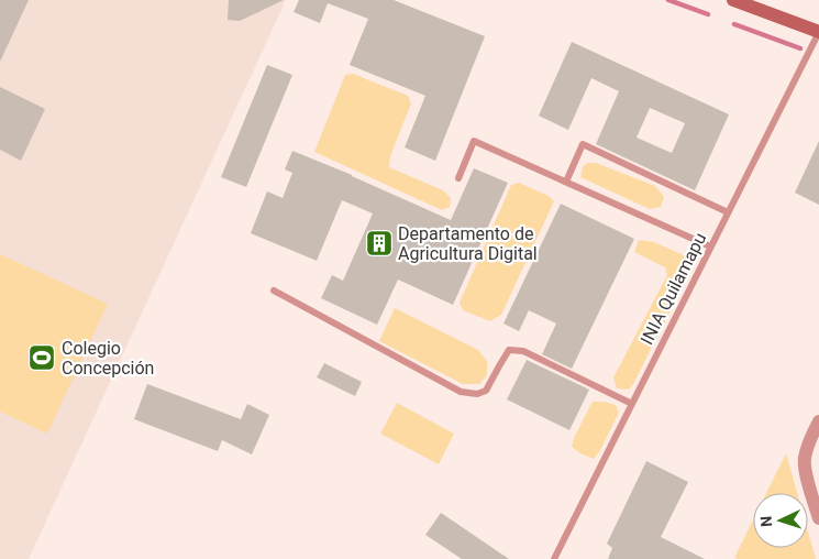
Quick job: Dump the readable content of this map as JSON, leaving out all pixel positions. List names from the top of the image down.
{
  "streets": {
    "lane": ["INIA Quilamapu"]
  },
  "places": {
    "building": ["Departamento de Agricultura Digital"],
    "sports": ["Colegio Concepción"]
  },
  "north": "left"
}
